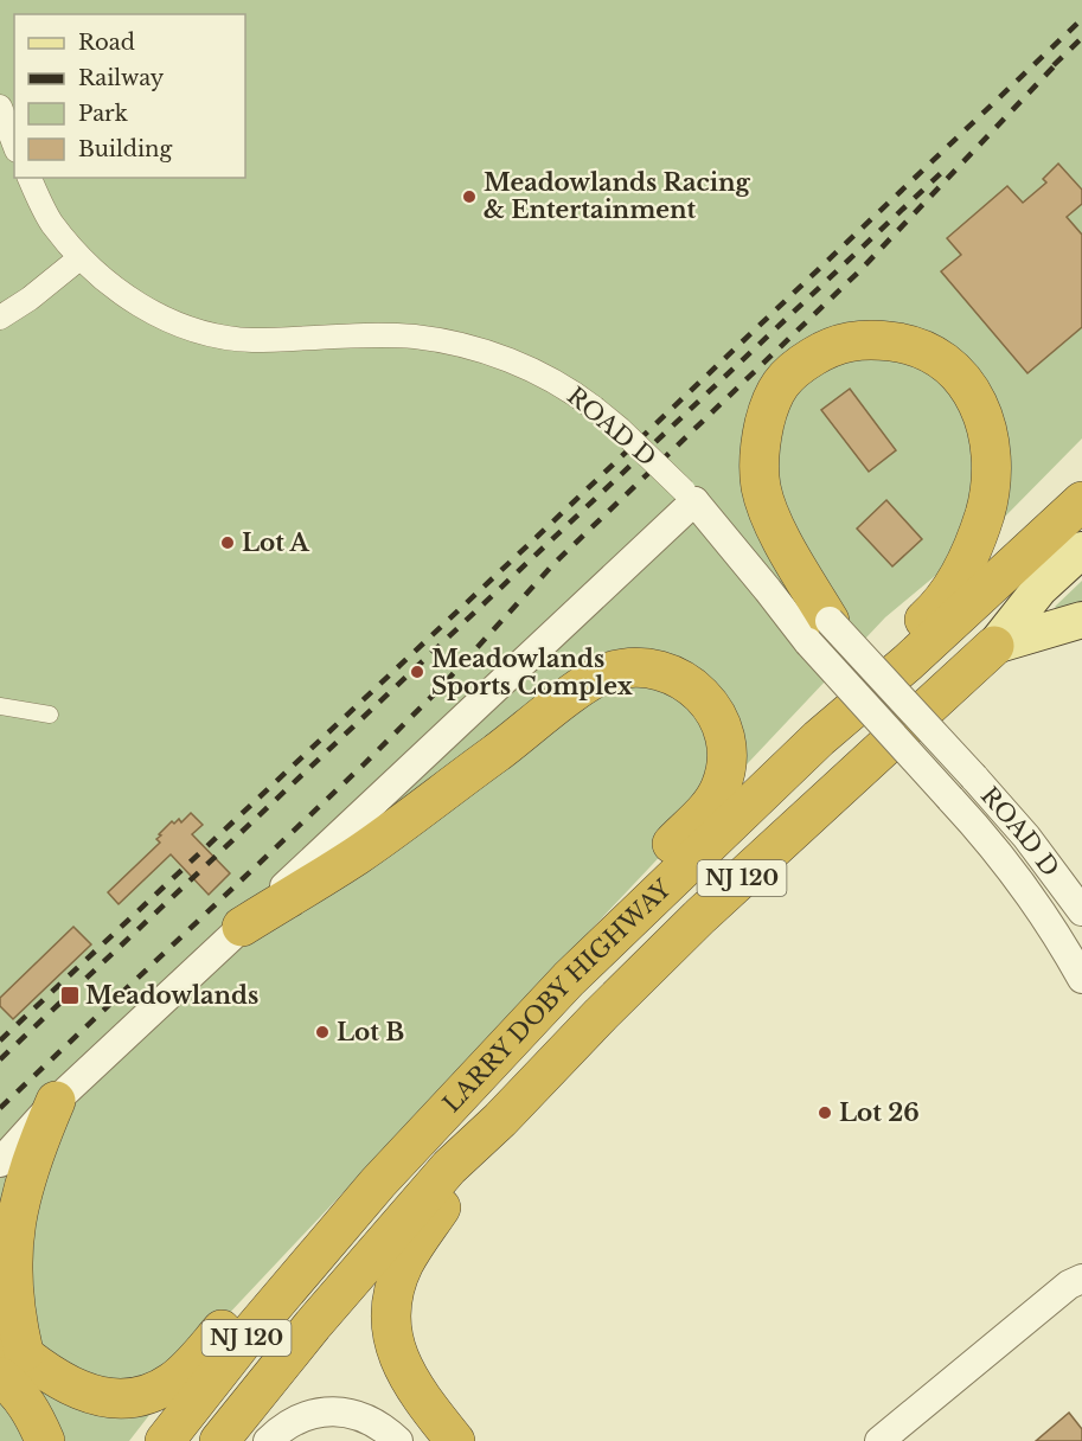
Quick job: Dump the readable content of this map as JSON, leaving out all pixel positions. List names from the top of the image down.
{
  "streets": {
    "highway": ["NJ 120", "LARRY DOBY HIGHWAY"],
    "street": ["ROAD D"]
  },
  "places": {
    "other": [
      "Meadowlands Racing & Entertainment",
      "Lot A",
      "Meadowlands Sports Complex",
      "Lot B",
      "Lot 26"
    ],
    "transit": ["Meadowlands"]
  },
  "legend": [
    "Road",
    "Railway",
    "Park",
    "Building"
  ]
}
